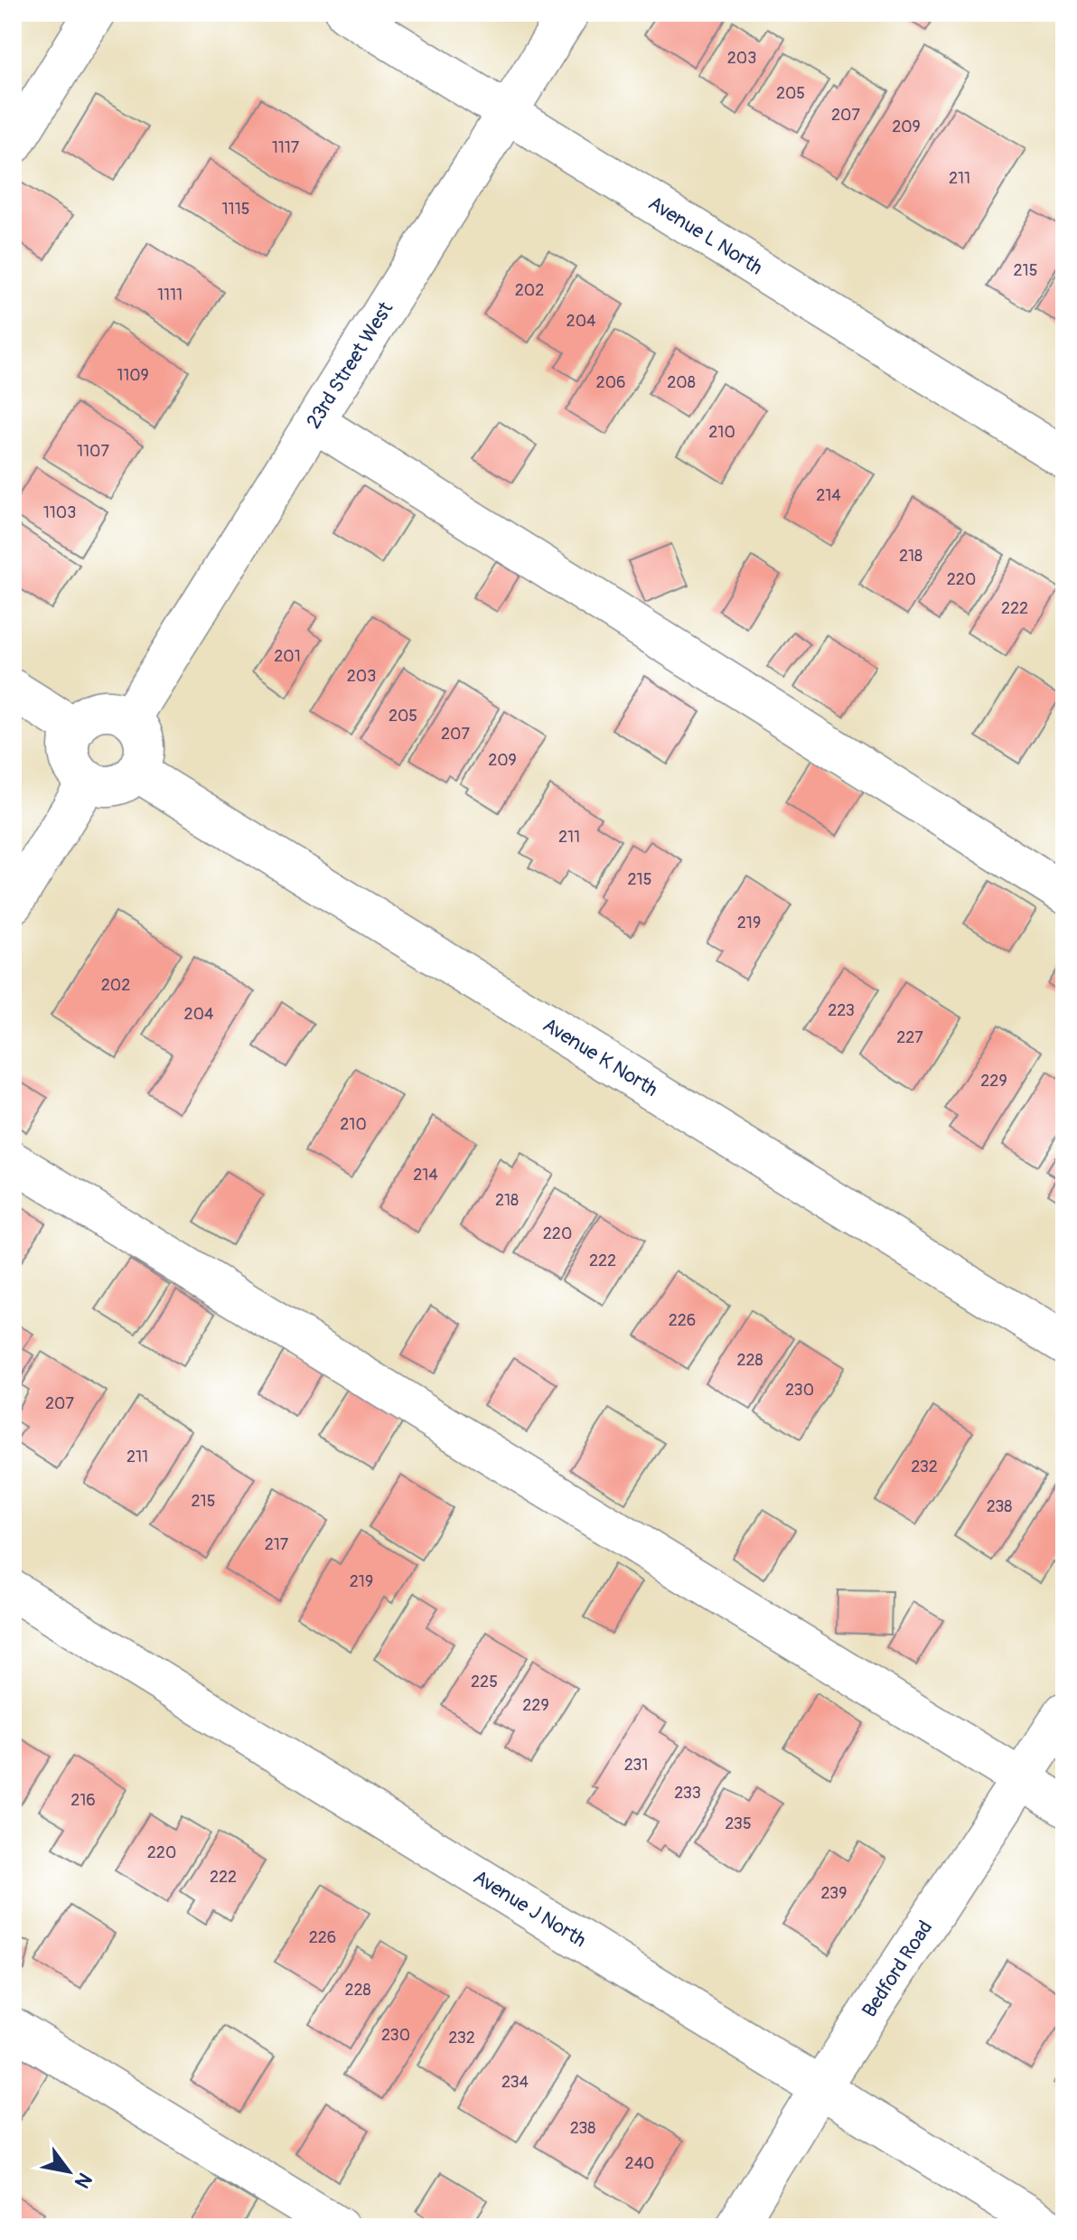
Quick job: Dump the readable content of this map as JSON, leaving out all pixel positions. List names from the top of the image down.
{
  "streets": {
    "street": [
      "Avenue L North",
      "23rd Street West",
      "Avenue K North",
      "Avenue J North",
      "Bedford Road"
    ]
  },
  "crossings": [
    ["Avenue L North", "23rd Street West"],
    ["23rd Street West", "Avenue K North"],
    ["Avenue J North", "Bedford Road"]
  ],
  "house_numbers": [
    "203",
    "205",
    "207",
    "209",
    "1117",
    "211",
    "1115",
    "215",
    "202",
    "1111",
    "204",
    "1109",
    "206",
    "208",
    "210",
    "1107",
    "214",
    "1103",
    "218",
    "220",
    "222",
    "201",
    "203",
    "205",
    "207",
    "209",
    "211",
    "215",
    "219",
    "202",
    "223",
    "204",
    "227",
    "229",
    "210",
    "214",
    "218",
    "220",
    "222",
    "226",
    "228",
    "230",
    "207",
    "211",
    "232",
    "215",
    "238",
    "217",
    "219",
    "225",
    "229",
    "231",
    "233",
    "216",
    "235",
    "220",
    "222",
    "239",
    "226",
    "228",
    "230",
    "232",
    "234",
    "238",
    "240"
  ],
  "north": "bottom right"
}
